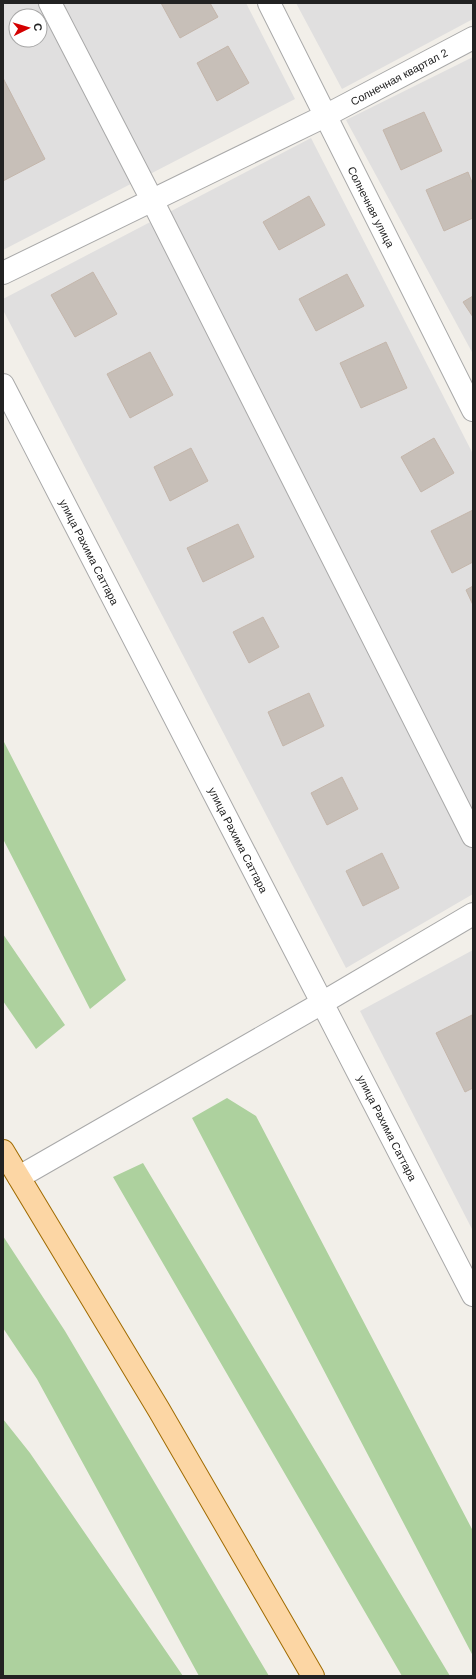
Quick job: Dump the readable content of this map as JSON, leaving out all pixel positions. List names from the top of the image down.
{
  "streets": {
    "street": ["Солнечная квартал 2", "Солнечная улица", "улица Рахима Саттара"]
  },
  "crossings": [
    ["Солнечная квартал 2", "Солнечная улица"]
  ],
  "north": "right"
}
